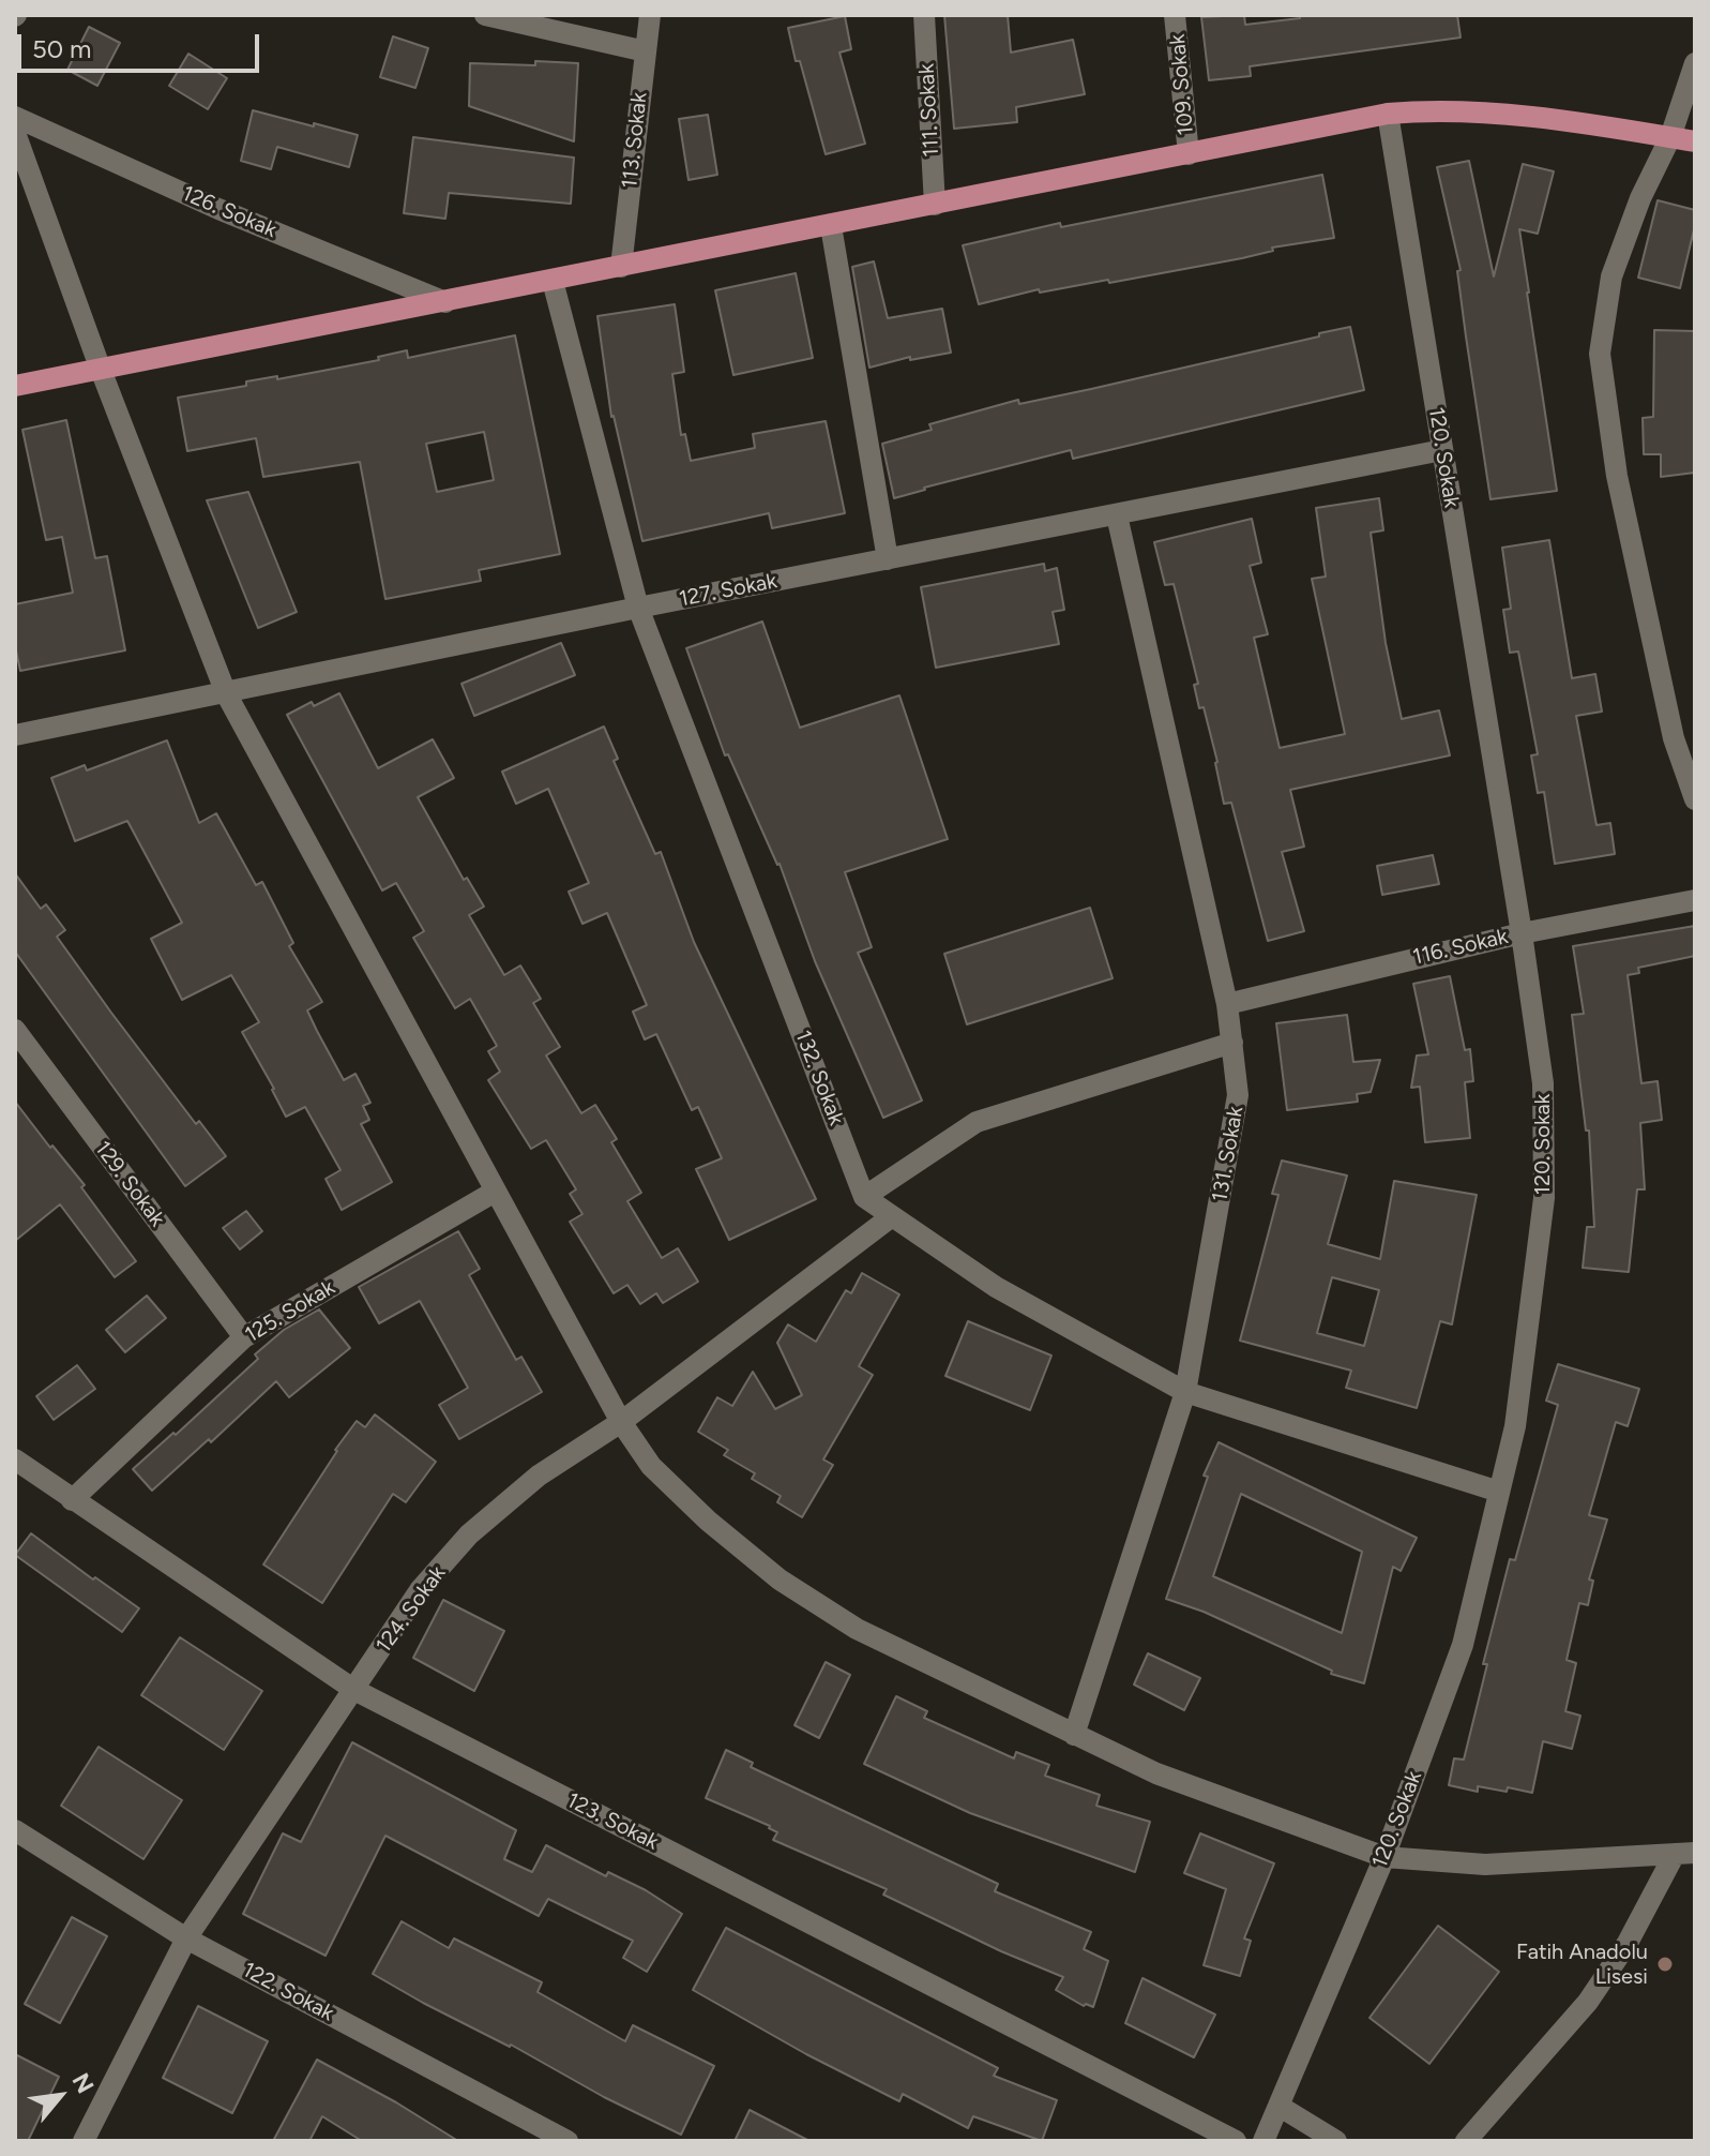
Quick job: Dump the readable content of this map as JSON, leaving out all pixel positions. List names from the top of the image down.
{
  "streets": {
    "street": [
      "109. Sokak",
      "111. Sokak",
      "113. Sokak",
      "126. Sokak",
      "120. Sokak",
      "127. Sokak",
      "116. Sokak",
      "132. Sokak",
      "131. Sokak",
      "129. Sokak",
      "125. Sokak",
      "124. Sokak",
      "123. Sokak",
      "122. Sokak"
    ]
  },
  "crossings": [
    ["120. Sokak", "127. Sokak"],
    ["120. Sokak", "116. Sokak"],
    ["127. Sokak", "132. Sokak"],
    ["127. Sokak", "131. Sokak"],
    ["116. Sokak", "131. Sokak"],
    ["129. Sokak", "125. Sokak"],
    ["125. Sokak", "123. Sokak"],
    ["124. Sokak", "123. Sokak"],
    ["124. Sokak", "122. Sokak"]
  ],
  "places": ["Fatih Anadolu Lisesi"],
  "scale_bar": "50 m",
  "north": "top right"
}
